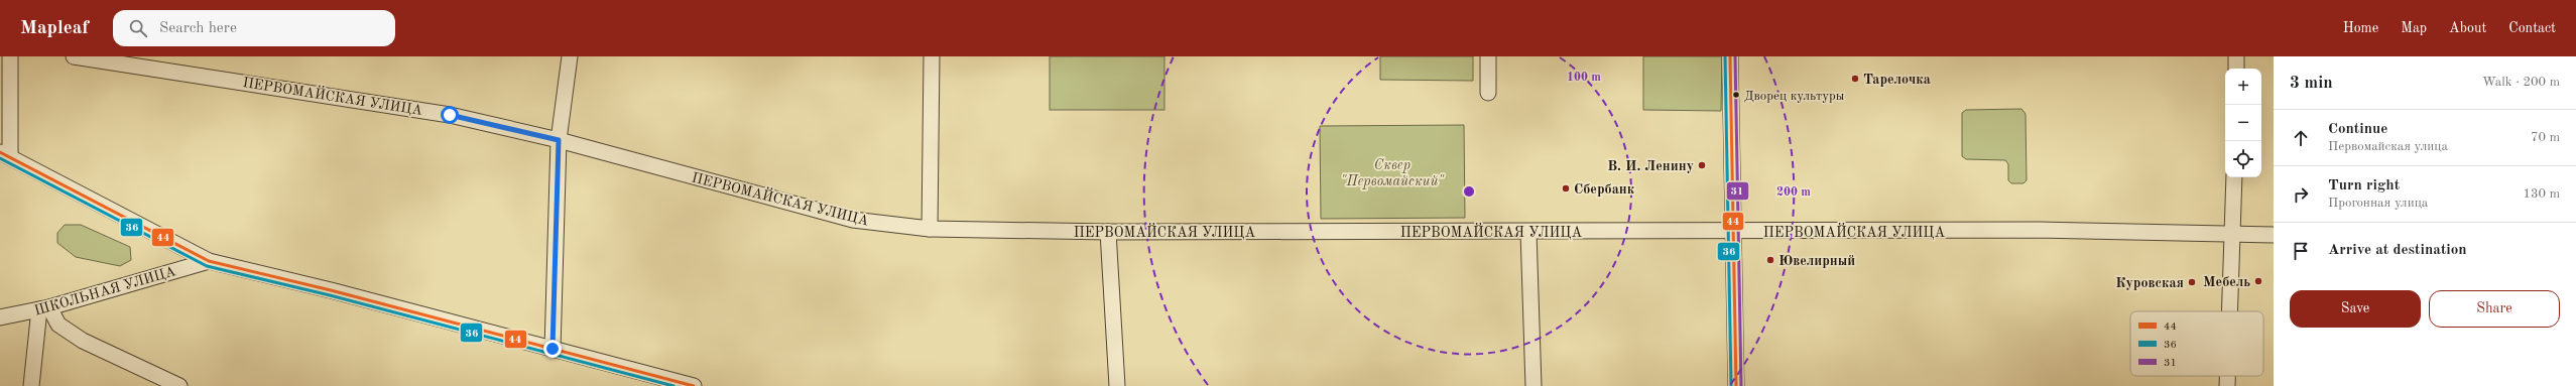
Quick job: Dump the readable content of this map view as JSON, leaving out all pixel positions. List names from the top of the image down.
{
  "streets": {
    "street": ["ПЕРВОМАЙСКАЯ УЛИЦА", "ШКОЛЬНАЯ УЛИЦА"]
  },
  "parks": ["Сквер \"Первомайский\""],
  "places": [
    "Тарелочка",
    "Дворец культуры",
    "В. И. Ленину",
    "Сбербанк",
    "Ювелирный",
    "Мебель",
    "Куровская"
  ],
  "lines": ["transit line 44", "transit line 36", "transit line 31"],
  "legend": ["44", "36", "31"],
  "page": {
    "header": "Mapleaf",
    "search": "Search here",
    "nav": [
      "Home",
      "Map",
      "About",
      "Contact"
    ],
    "heading": ["3 min", "Walk · 200 m"],
    "map_buttons": ["+", "−"],
    "list": [
      ["Continue", "Первомайская улица", "70 m"],
      ["Turn right", "Прогонная улица", "130 m"],
      "Arrive at destination"
    ],
    "buttons": ["Save", "Share"]
  },
  "rings": ["100 m", "200 m"]
}
